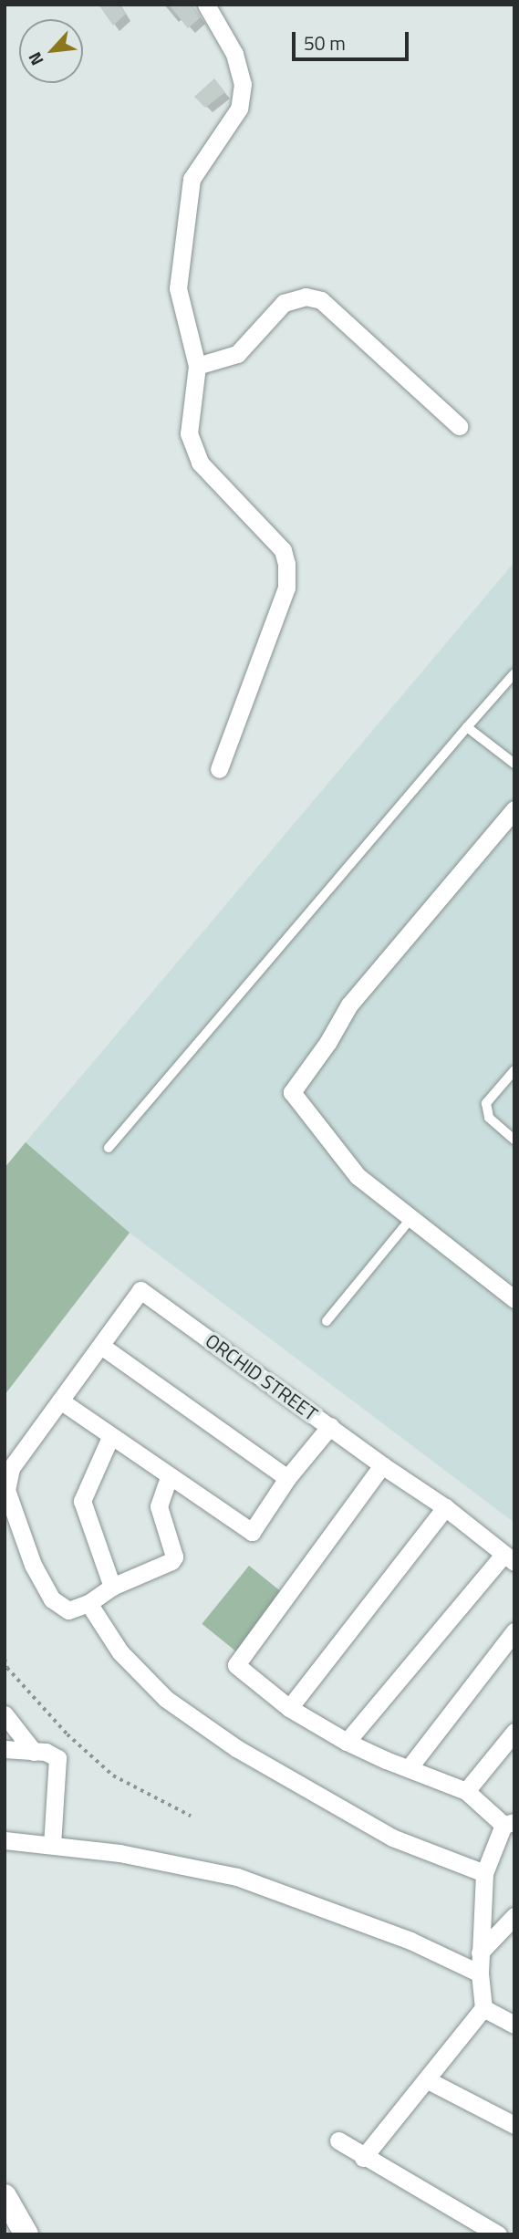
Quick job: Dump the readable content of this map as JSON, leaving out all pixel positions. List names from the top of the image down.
{
  "streets": {
    "street": ["ORCHID STREET"]
  },
  "scale_bar": "50 m",
  "north": "bottom left"
}
